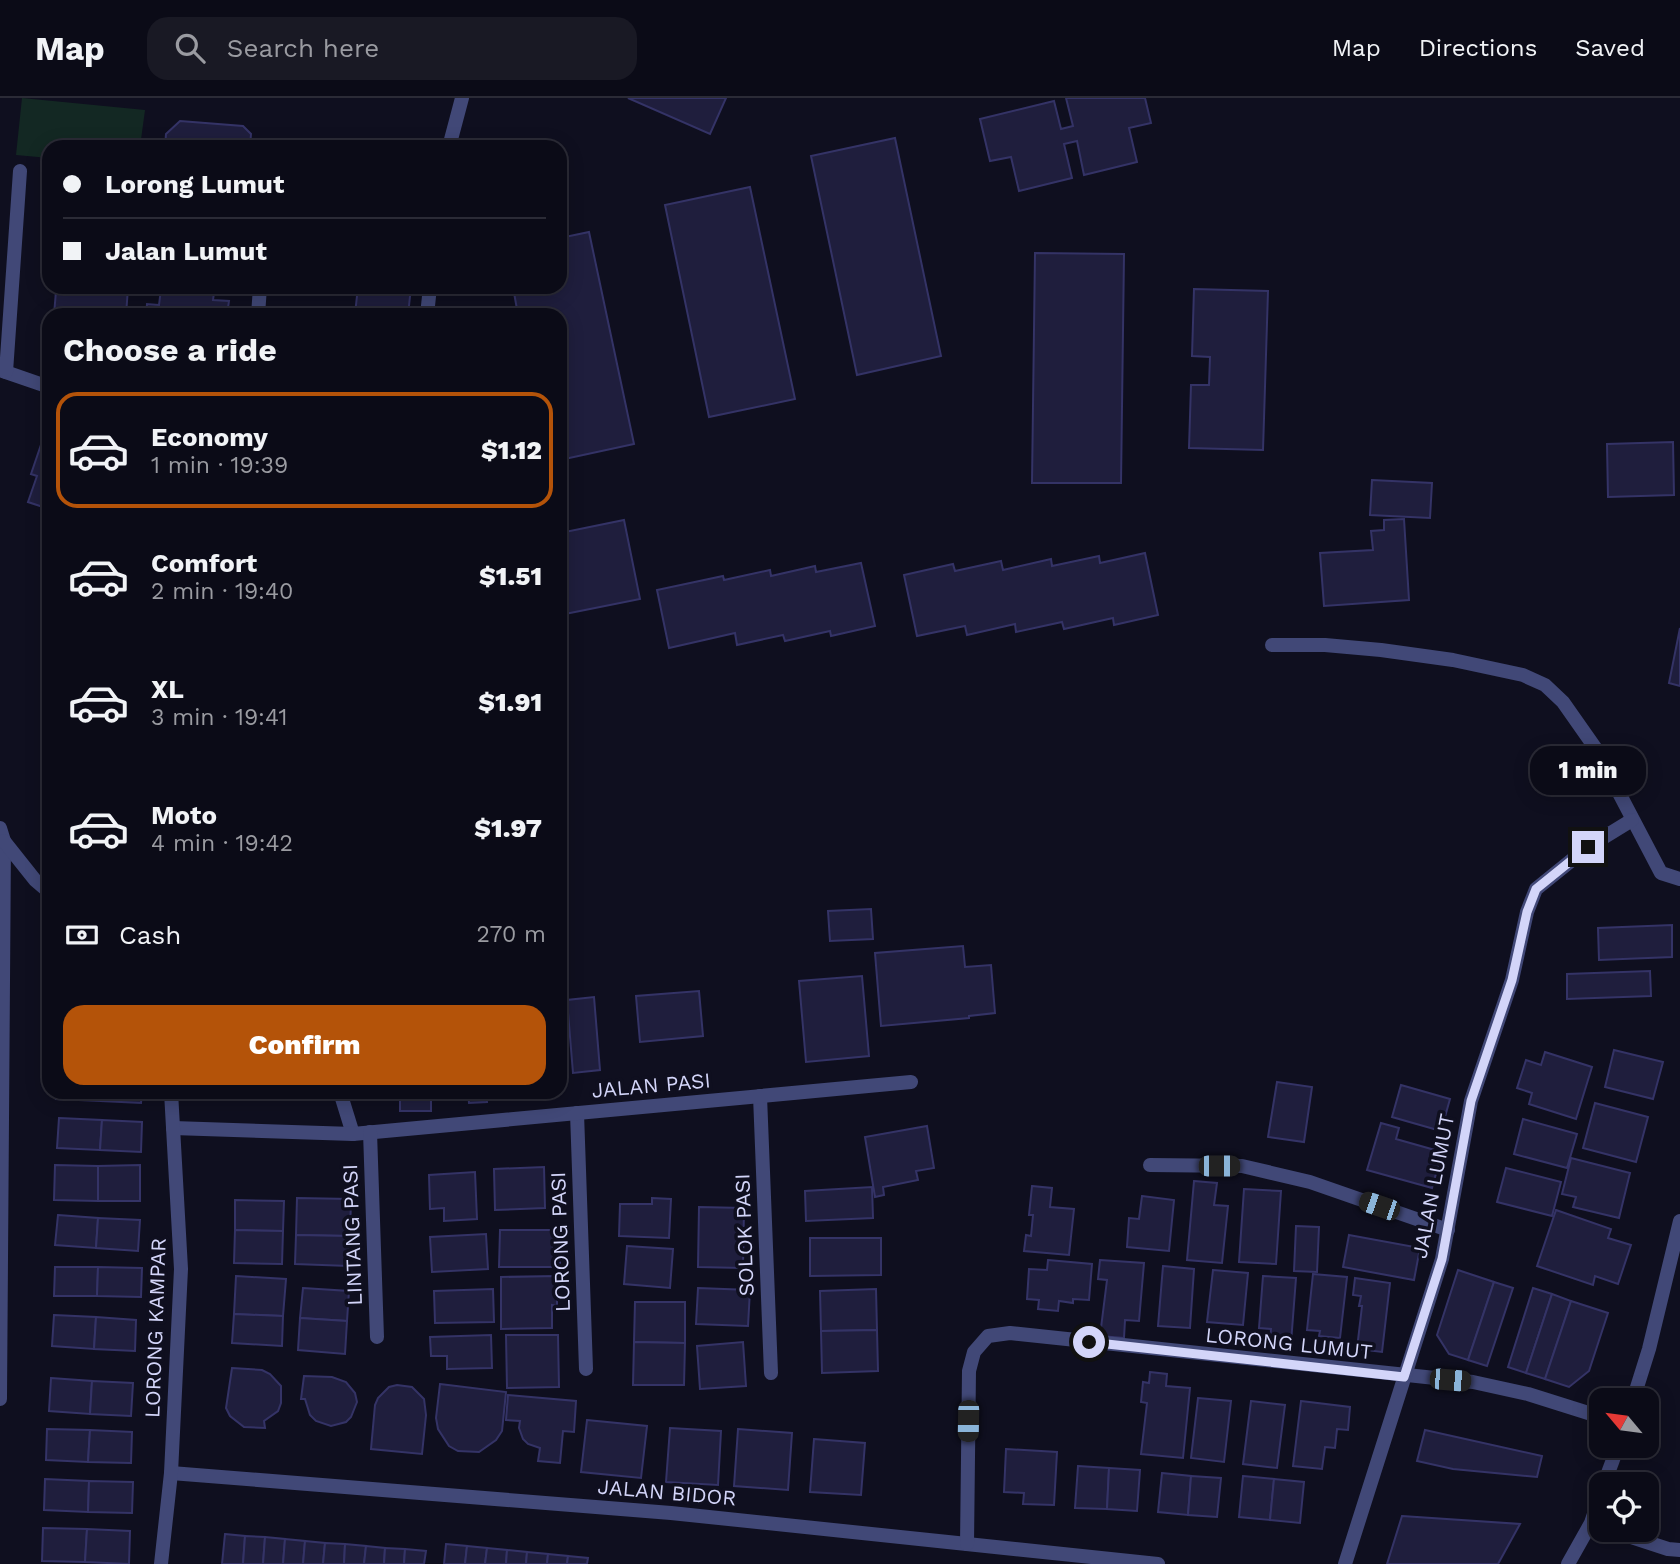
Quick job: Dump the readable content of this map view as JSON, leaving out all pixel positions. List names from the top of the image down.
{
  "streets": {
    "street": [
      "JALAN PASI",
      "JALAN LUMUT",
      "LINTANG PASI",
      "SOLOK PASI",
      "LORONG PASI",
      "LORONG KAMPAR",
      "LORONG LUMUT",
      "JALAN BIDOR"
    ]
  },
  "crossings": [
    ["JALAN PASI", "LINTANG PASI"],
    ["JALAN PASI", "SOLOK PASI"],
    ["JALAN PASI", "LORONG PASI"],
    ["JALAN PASI", "LORONG KAMPAR"],
    ["JALAN LUMUT", "LORONG LUMUT"],
    ["LORONG KAMPAR", "JALAN BIDOR"],
    ["LORONG LUMUT", "JALAN BIDOR"]
  ],
  "north": "top left",
  "page": {
    "header": "Map",
    "search": "Search here",
    "nav": ["Map", "Directions", "Saved"],
    "banner": ["Lorong Lumut", "Jalan Lumut"],
    "heading": "Choose a ride",
    "list": [
      {
        "name": "Economy",
        "note": "1 min · 19:39",
        "value": "$1.12"
      },
      {
        "name": "Comfort",
        "note": "2 min · 19:40",
        "value": "$1.51"
      },
      {
        "name": "XL",
        "note": "3 min · 19:41",
        "value": "$1.91"
      },
      {
        "name": "Moto",
        "note": "4 min · 19:42",
        "value": "$1.97"
      }
    ],
    "bubble": "1 min",
    "pay": ["Cash", "270 m"],
    "buttons": "Confirm"
  }
}
